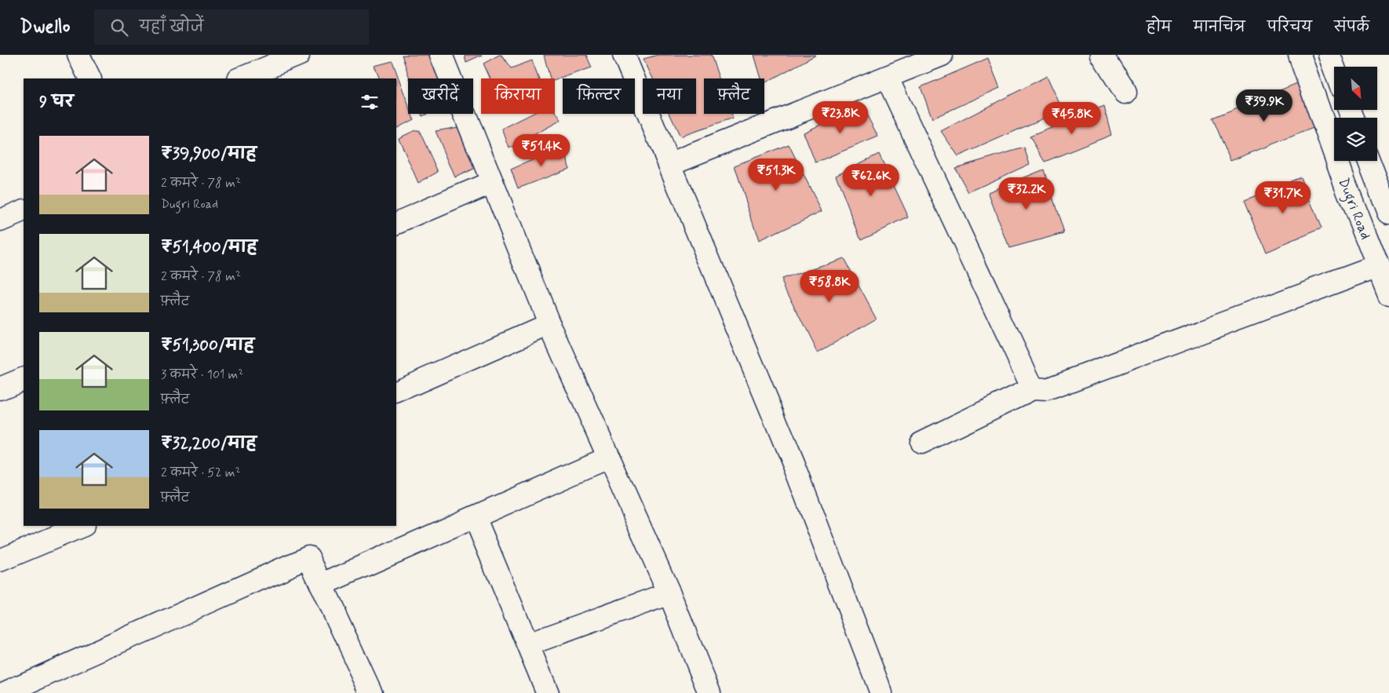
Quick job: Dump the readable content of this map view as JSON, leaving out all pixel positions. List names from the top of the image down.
{
  "streets": {
    "street": ["Dugri Road"]
  },
  "north": "bottom right",
  "page": {
    "header": "Dwello",
    "search": "यहाँ खोजें",
    "nav": [
      "होम",
      "मानचित्र",
      "परिचय",
      "संपर्क"
    ],
    "chip": [
      "खरीदें",
      "किराया",
      "फ़िल्टर",
      "नया",
      "फ़्लैट"
    ],
    "heading": "9 घर",
    "price": [
      "₹39.9K",
      "₹23.8K",
      "₹45.8K",
      "₹51.4K",
      "₹51.3K",
      "₹62.6K",
      "₹32.2K",
      "₹31.7K",
      "₹58.8K"
    ],
    "list": [
      {
        "name": "₹39,900/माह",
        "note": "2 कमरे · 78 m² · Dugri Road"
      },
      {
        "name": "₹51,400/माह",
        "note": "2 कमरे · 78 m² · फ़्लैट"
      },
      {
        "name": "₹51,300/माह",
        "note": "3 कमरे · 101 m² · फ़्लैट"
      },
      {
        "name": "₹32,200/माह",
        "note": "2 कमरे · 52 m² · फ़्लैट"
      }
    ]
  }
}
